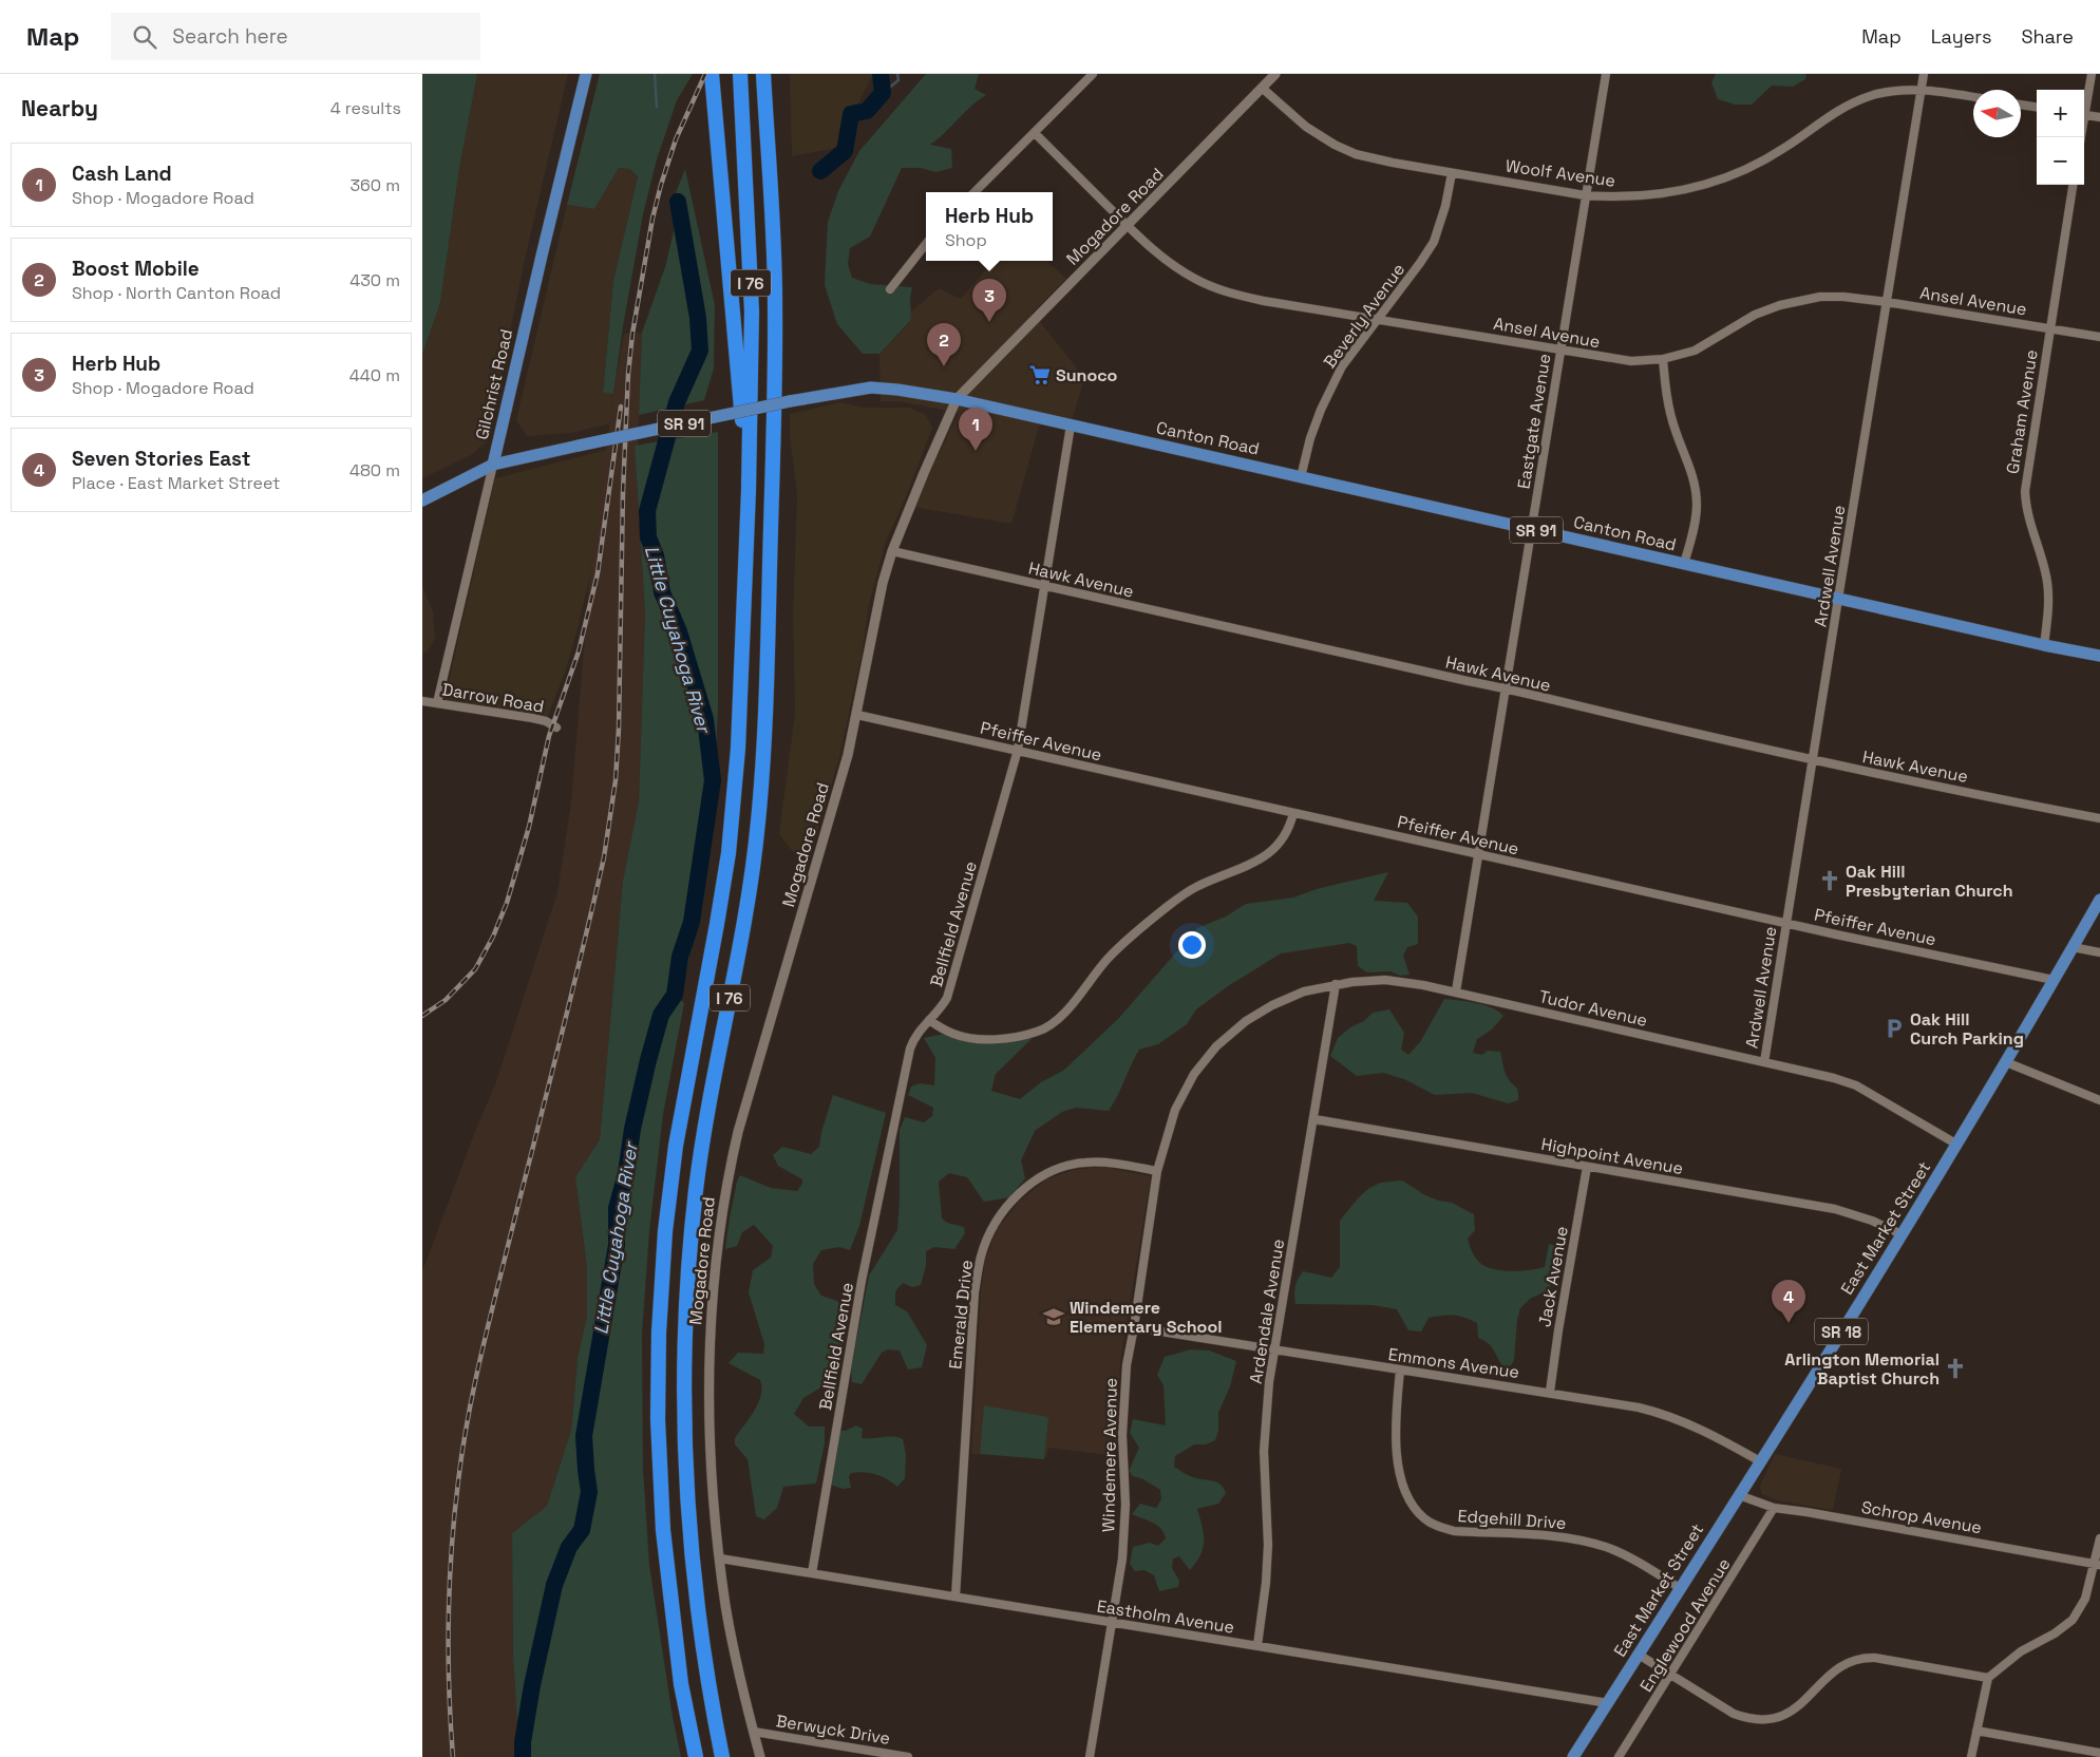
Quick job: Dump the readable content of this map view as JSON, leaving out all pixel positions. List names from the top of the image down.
{
  "streets": {
    "highway": ["I 76"],
    "main road": [
      "Gilchrist Road",
      "SR 91",
      "Canton Road",
      "East Market Street",
      "SR 18"
    ],
    "street": [
      "Woolf Avenue",
      "Mogadore Road",
      "Ansel Avenue",
      "Beverly Avenue",
      "Graham Avenue",
      "Eastgate Avenue",
      "Ardwell Avenue",
      "Hawk Avenue",
      "Darrow Road",
      "Pfeiffer Avenue",
      "Bellfield Avenue",
      "Tudor Avenue",
      "Highpoint Avenue",
      "Jack Avenue",
      "Ardendale Avenue",
      "Emerald Drive",
      "Emmons Avenue",
      "Windemere Avenue",
      "Schrop Avenue",
      "Edgehill Drive",
      "Eastholm Avenue",
      "Englewood Avenue",
      "Berwyck Drive"
    ]
  },
  "crossings": [
    ["Woolf Avenue", "Mogadore Road"],
    ["Woolf Avenue", "Beverly Avenue"],
    ["Woolf Avenue", "Eastgate Avenue"],
    ["Woolf Avenue", "Ardwell Avenue"],
    ["Mogadore Road", "Ansel Avenue"],
    ["Mogadore Road", "SR 91"],
    ["Mogadore Road", "Canton Road"],
    ["Mogadore Road", "Hawk Avenue"],
    ["Mogadore Road", "Pfeiffer Avenue"],
    ["Mogadore Road", "Eastholm Avenue"],
    ["Mogadore Road", "Berwyck Drive"],
    ["Ansel Avenue", "Beverly Avenue"],
    ["Ansel Avenue", "Graham Avenue"],
    ["Ansel Avenue", "Eastgate Avenue"],
    ["Ansel Avenue", "Ardwell Avenue"],
    ["Beverly Avenue", "Canton Road"],
    ["Gilchrist Road", "SR 91"],
    ["Gilchrist Road", "Darrow Road"],
    ["Graham Avenue", "Canton Road"],
    ["Eastgate Avenue", "Canton Road"],
    ["Eastgate Avenue", "Hawk Avenue"],
    ["Eastgate Avenue", "Pfeiffer Avenue"],
    ["Eastgate Avenue", "Tudor Avenue"],
    ["SR 91", "Canton Road"],
    ["Canton Road", "Ardwell Avenue"],
    ["Canton Road", "Bellfield Avenue"],
    ["Ardwell Avenue", "Hawk Avenue"],
    ["Ardwell Avenue", "Pfeiffer Avenue"],
    ["Ardwell Avenue", "Tudor Avenue"],
    ["Hawk Avenue", "Bellfield Avenue"],
    ["Pfeiffer Avenue", "Bellfield Avenue"],
    ["Pfeiffer Avenue", "East Market Street"],
    ["Bellfield Avenue", "Eastholm Avenue"],
    ["Tudor Avenue", "East Market Street"],
    ["Tudor Avenue", "Ardendale Avenue"],
    ["Tudor Avenue", "Windemere Avenue"],
    ["Highpoint Avenue", "East Market Street"],
    ["Highpoint Avenue", "Jack Avenue"],
    ["Highpoint Avenue", "Ardendale Avenue"],
    ["East Market Street", "Emmons Avenue"],
    ["East Market Street", "Schrop Avenue"],
    ["East Market Street", "Edgehill Drive"],
    ["East Market Street", "Eastholm Avenue"],
    ["Jack Avenue", "Emmons Avenue"],
    ["Ardendale Avenue", "Emmons Avenue"],
    ["Ardendale Avenue", "Eastholm Avenue"],
    ["Emerald Drive", "Windemere Avenue"],
    ["Emerald Drive", "Eastholm Avenue"],
    ["Emmons Avenue", "Windemere Avenue"],
    ["Emmons Avenue", "Edgehill Drive"],
    ["Windemere Avenue", "Eastholm Avenue"],
    ["Schrop Avenue", "Englewood Avenue"]
  ],
  "water": ["Little Cuyahoga River"],
  "places": {
    "supermarket": ["Sunoco"],
    "church": ["Oak Hill Presbyterian Church", "Arlington Memorial Baptist Church"],
    "parking": ["Oak Hill Curch Parking"],
    "school or university": ["Windemere Elementary School"]
  },
  "north": "left",
  "page": {
    "header": "Map",
    "search": "Search here",
    "nav": ["Map", "Layers", "Share"],
    "heading": ["Nearby", "4 results"],
    "map_buttons": ["+", "−"],
    "list": [
      {
        "mark": "1",
        "name": "Cash Land",
        "note": "Shop · Mogadore Road",
        "value": "360 m"
      },
      {
        "mark": "2",
        "name": "Boost Mobile",
        "note": "Shop · North Canton Road",
        "value": "430 m"
      },
      {
        "mark": "3",
        "name": "Herb Hub",
        "note": "Shop · Mogadore Road",
        "value": "440 m"
      },
      {
        "mark": "4",
        "name": "Seven Stories East",
        "note": "Place · East Market Street",
        "value": "480 m"
      }
    ],
    "popup": ["Herb Hub", "Shop"],
    "pins": [
      "3",
      "2",
      "1",
      "4"
    ]
  }
}
